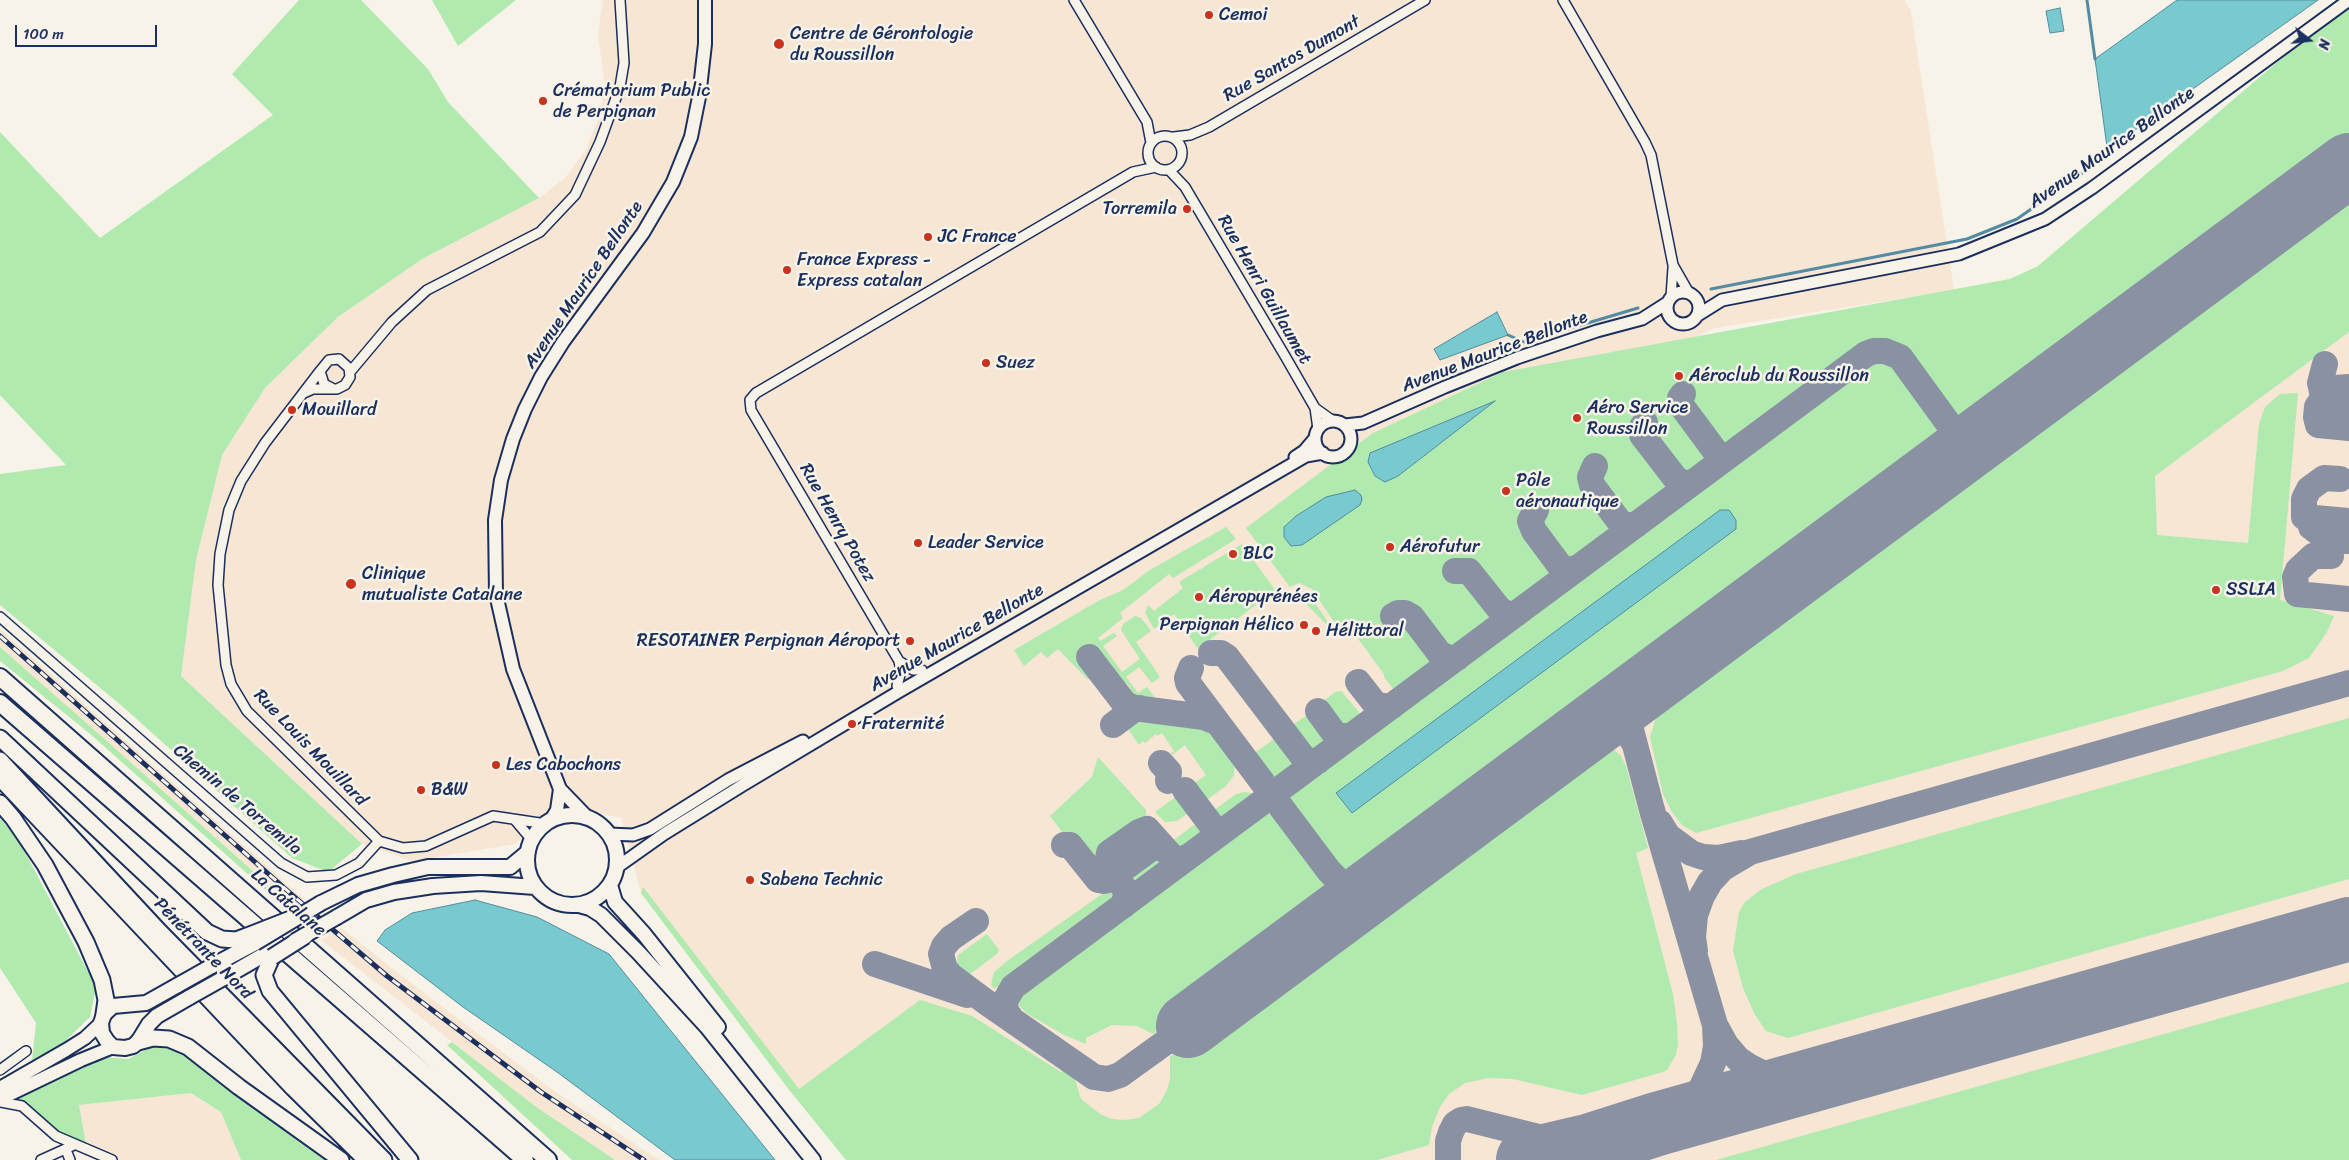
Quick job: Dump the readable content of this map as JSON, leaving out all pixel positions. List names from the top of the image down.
{
  "streets": {
    "highway": ["La Catalane", "Pénétrante Nord"],
    "main road": ["Avenue Maurice Bellonte"],
    "street": [
      "Rue Santos Dumont",
      "Rue Henri Guillaumet",
      "Rue Henry Potez",
      "Rue Louis Mouillard",
      "Chemin de Torremila"
    ]
  },
  "crossings": [
    ["Rue Santos Dumont", "Rue Henri Guillaumet"],
    ["Avenue Maurice Bellonte", "Rue Henri Guillaumet"],
    ["Rue Louis Mouillard", "Chemin de Torremila"]
  ],
  "places": [
    "Cemoi",
    "Centre de Gérontologie du Roussillon",
    "Crématorium Public de Perpignan",
    "Torremila",
    "JC France",
    "France Express - Express catalan",
    "Suez",
    "Aéroclub du Roussillon",
    "Mouillard",
    "Aéro Service Roussillon",
    "Pôle aéronautique",
    "Leader Service",
    "Aérofutur",
    "BLC",
    "Clinique mutualiste Catalane",
    "SSLIA",
    "Aéropyrénées",
    "Perpignan Hélico",
    "Hélittoral",
    "RESOTAINER Perpignan Aéroport",
    "Fraternité",
    "Les Cabochons",
    "B&W",
    "Sabena Technic"
  ],
  "scale_bar": "100 m",
  "north": "right"
}
